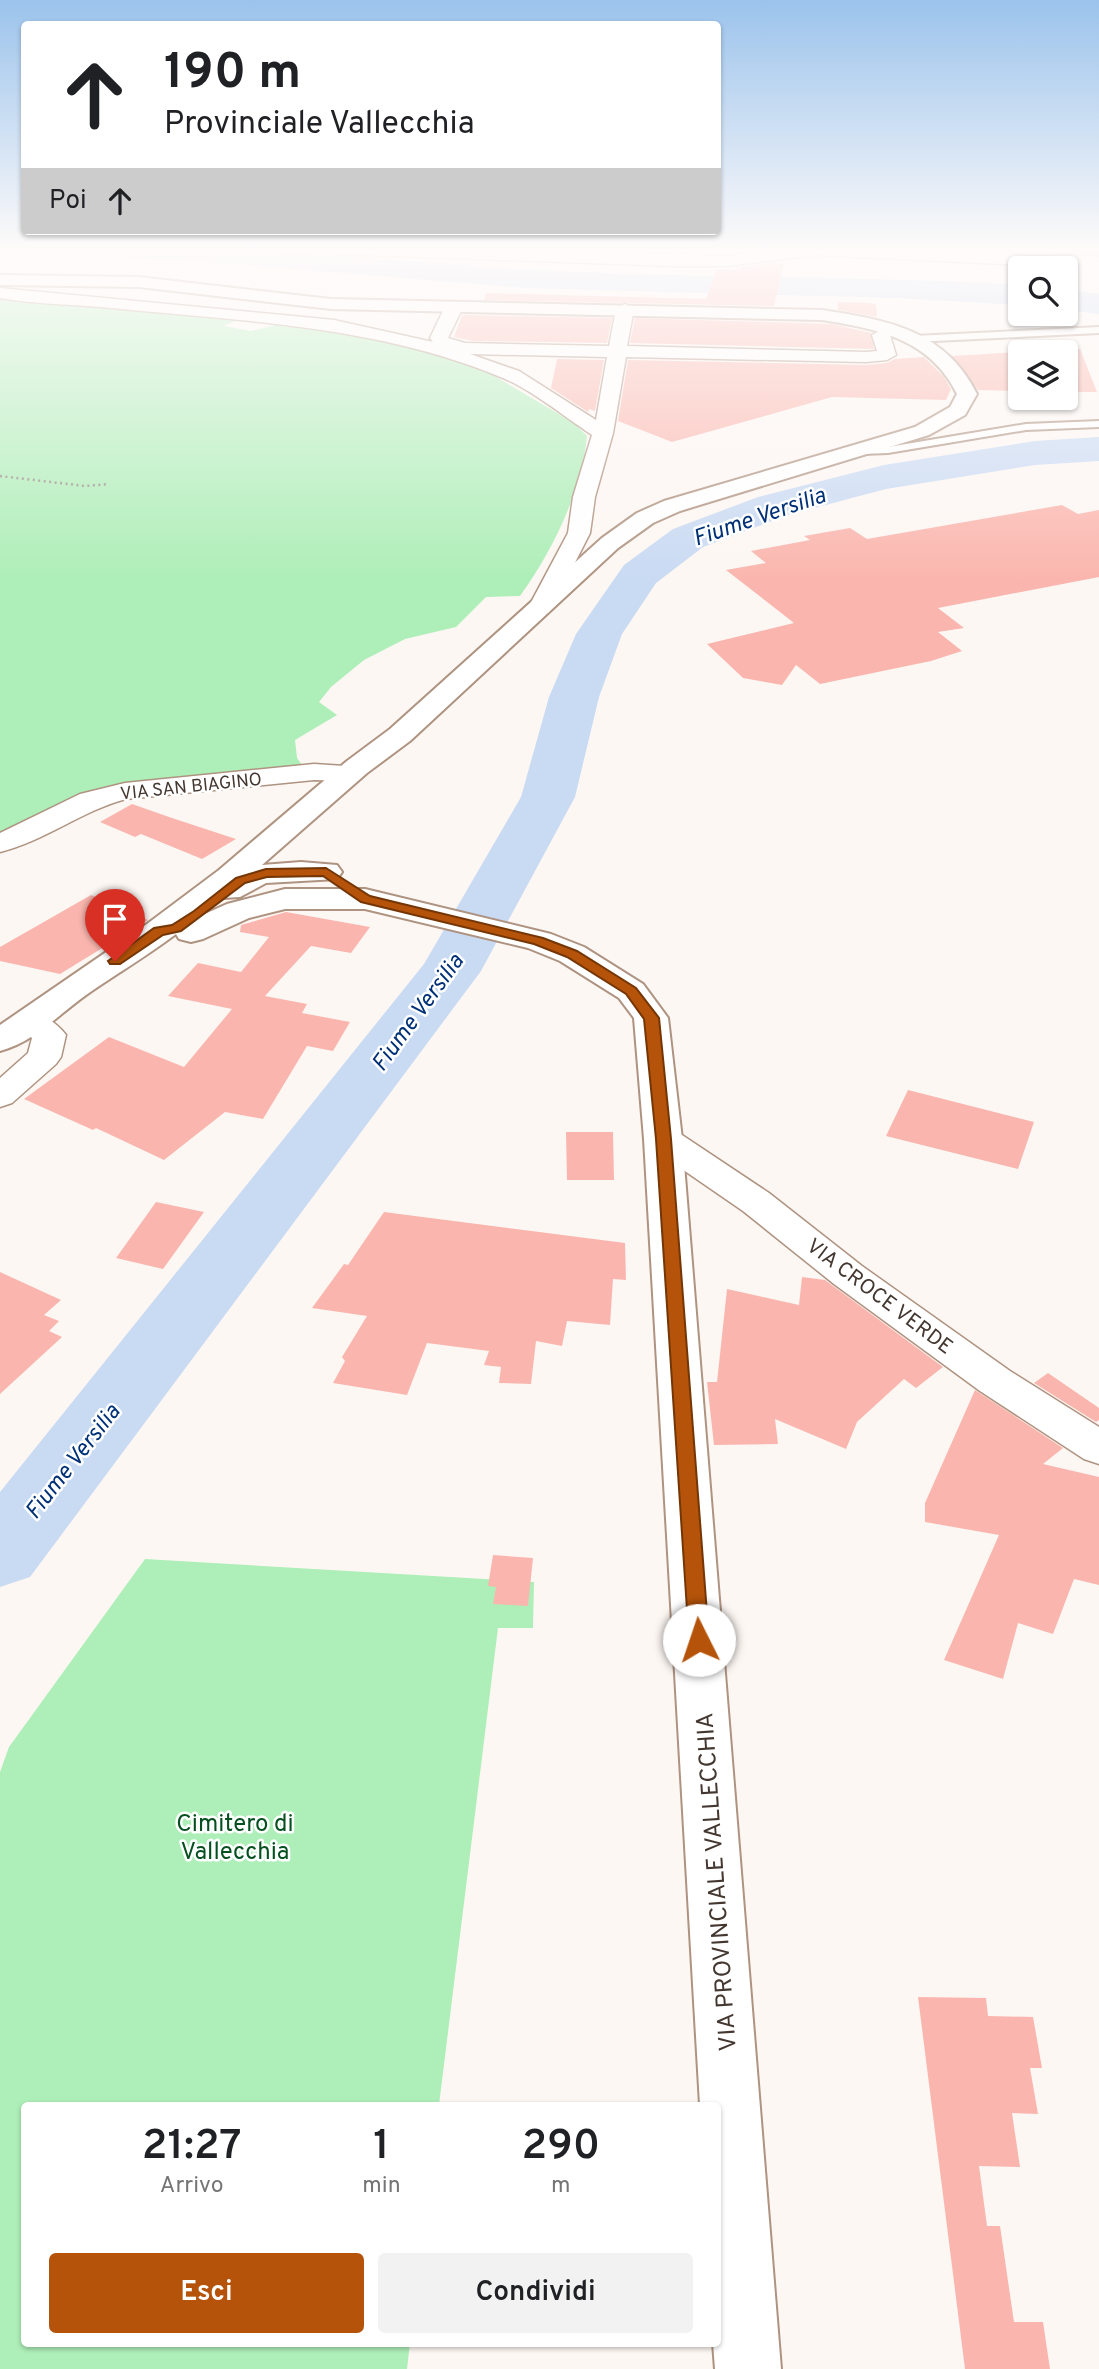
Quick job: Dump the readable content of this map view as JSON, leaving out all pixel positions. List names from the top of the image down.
{
  "streets": {
    "main road": ["VIA PROVINCIALE VALLECCHIA"],
    "street": ["VIA SAN BIAGINO", "VIA CROCE VERDE"]
  },
  "crossings": [
    ["VIA CROCE VERDE", "VIA PROVINCIALE VALLECCHIA"]
  ],
  "water": ["Fiume Versilia"],
  "parks": ["Cimitero di Vallecchia"],
  "page": {
    "turn": ["190 m", "Provinciale Vallecchia"],
    "then": "Poi",
    "eta": [
      "21:27",
      "Arrivo",
      "1",
      "min",
      "290",
      "m"
    ],
    "buttons": ["Esci", "Condividi"]
  }
}
